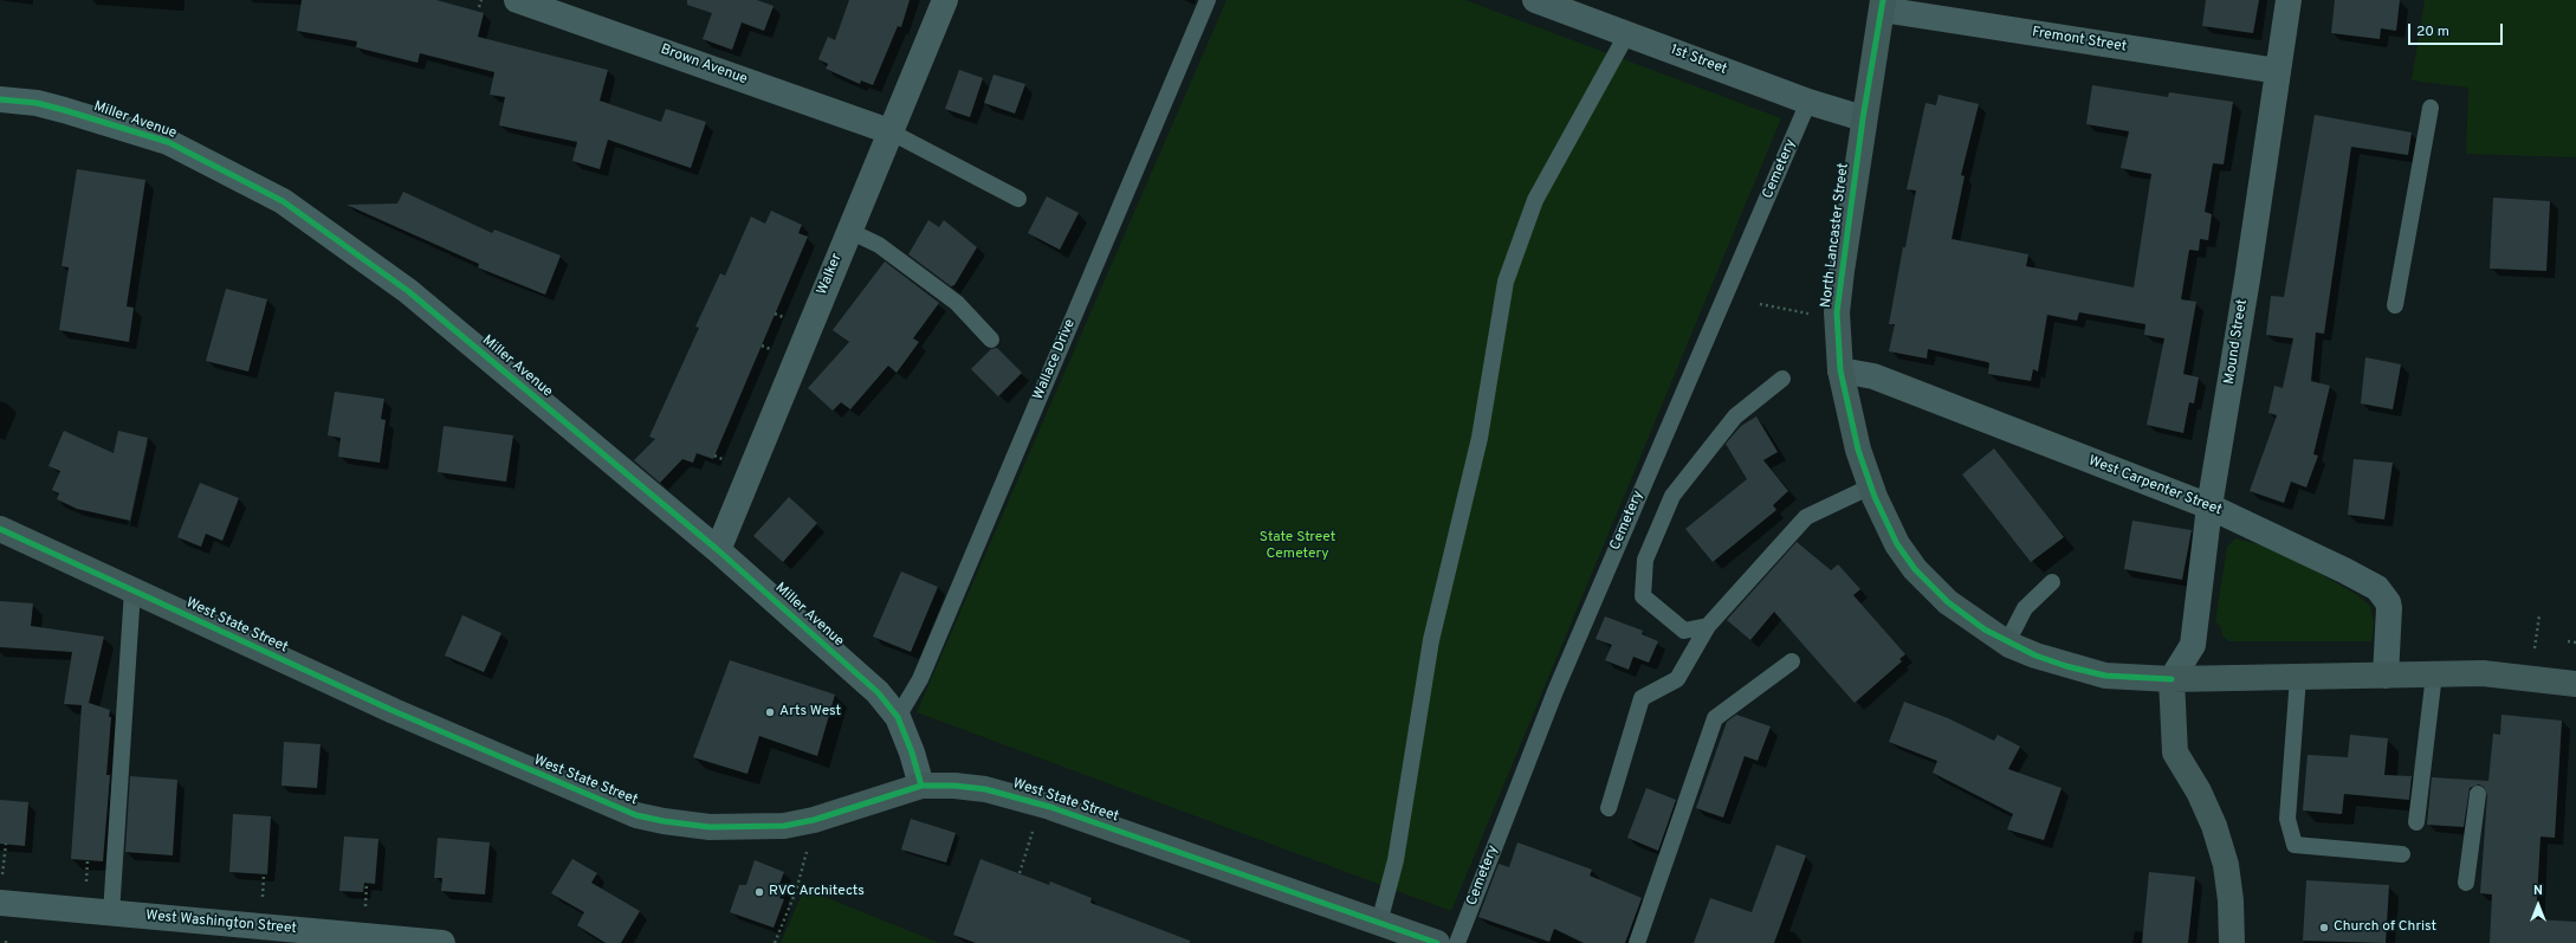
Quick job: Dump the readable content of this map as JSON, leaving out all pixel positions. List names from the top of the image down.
{
  "streets": {
    "street": [
      "Fremont Street",
      "1st Street",
      "Brown Avenue",
      "Miller Avenue",
      "North Lancaster Street",
      "Walker",
      "Mound Street",
      "West Carpenter Street",
      "West State Street",
      "West Washington Street"
    ],
    "lane": ["Cemetery", "Wallace Drive"]
  },
  "crossings": [
    ["Fremont Street", "North Lancaster Street"],
    ["Fremont Street", "Mound Street"],
    ["1st Street", "Cemetery"],
    ["1st Street", "North Lancaster Street"],
    ["Brown Avenue", "Walker"],
    ["Miller Avenue", "Walker"],
    ["Miller Avenue", "Wallace Drive"],
    ["Miller Avenue", "West State Street"],
    ["North Lancaster Street", "Mound Street"],
    ["North Lancaster Street", "West Carpenter Street"],
    ["Mound Street", "West Carpenter Street"]
  ],
  "parks": ["State Street Cemetery"],
  "places": ["Arts West", "RVC Architects", "Church of Christ"],
  "scale_bar": "20 m",
  "north": "top"
}
